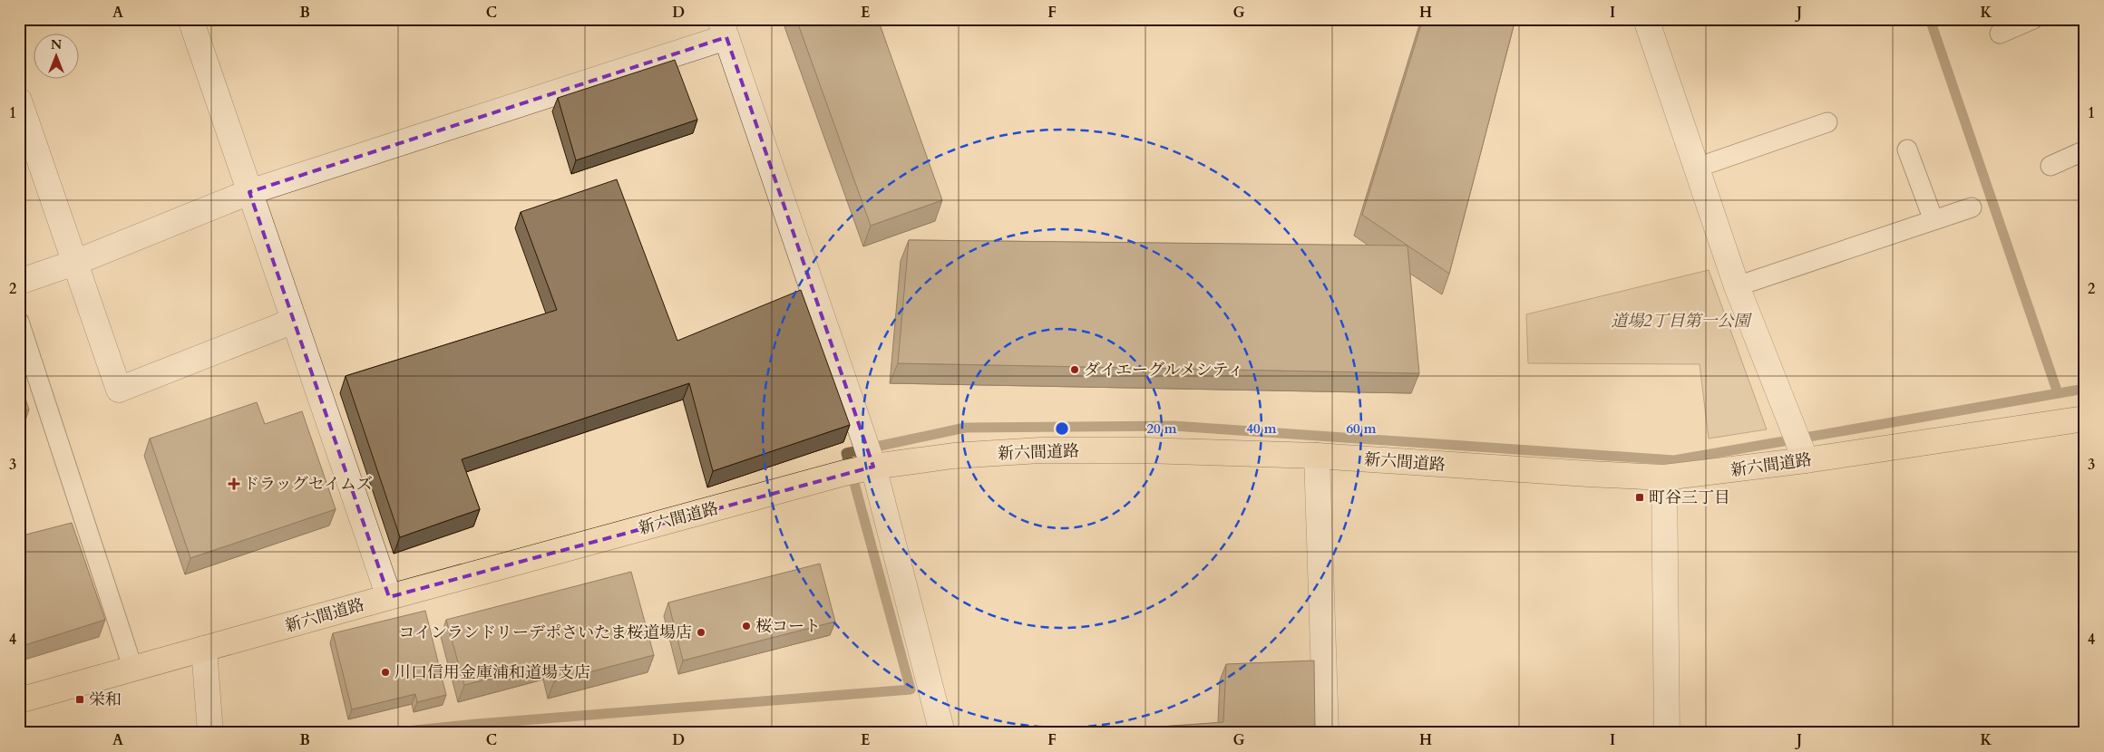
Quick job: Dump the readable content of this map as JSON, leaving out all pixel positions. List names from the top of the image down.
{
  "streets": {
    "main road": ["新六間道路"]
  },
  "parks": ["道場2丁目第一公園"],
  "places": {
    "other": [
      "ダイエーグルメシティ",
      "桜コート",
      "コインランドリーデポさいたま桜道場店",
      "川口信用金庫浦和道場支店"
    ],
    "health": ["ドラッグセイムズ"],
    "transit": ["町谷三丁目", "栄和"]
  },
  "north": "top",
  "grid": {
    "columns": [
      "A",
      "B",
      "C",
      "D",
      "E",
      "F",
      "G",
      "H",
      "I",
      "J",
      "K"
    ],
    "rows": [
      "1",
      "2",
      "3",
      "4"
    ]
  },
  "rings": ["20 m", "40 m", "60 m"]
}
